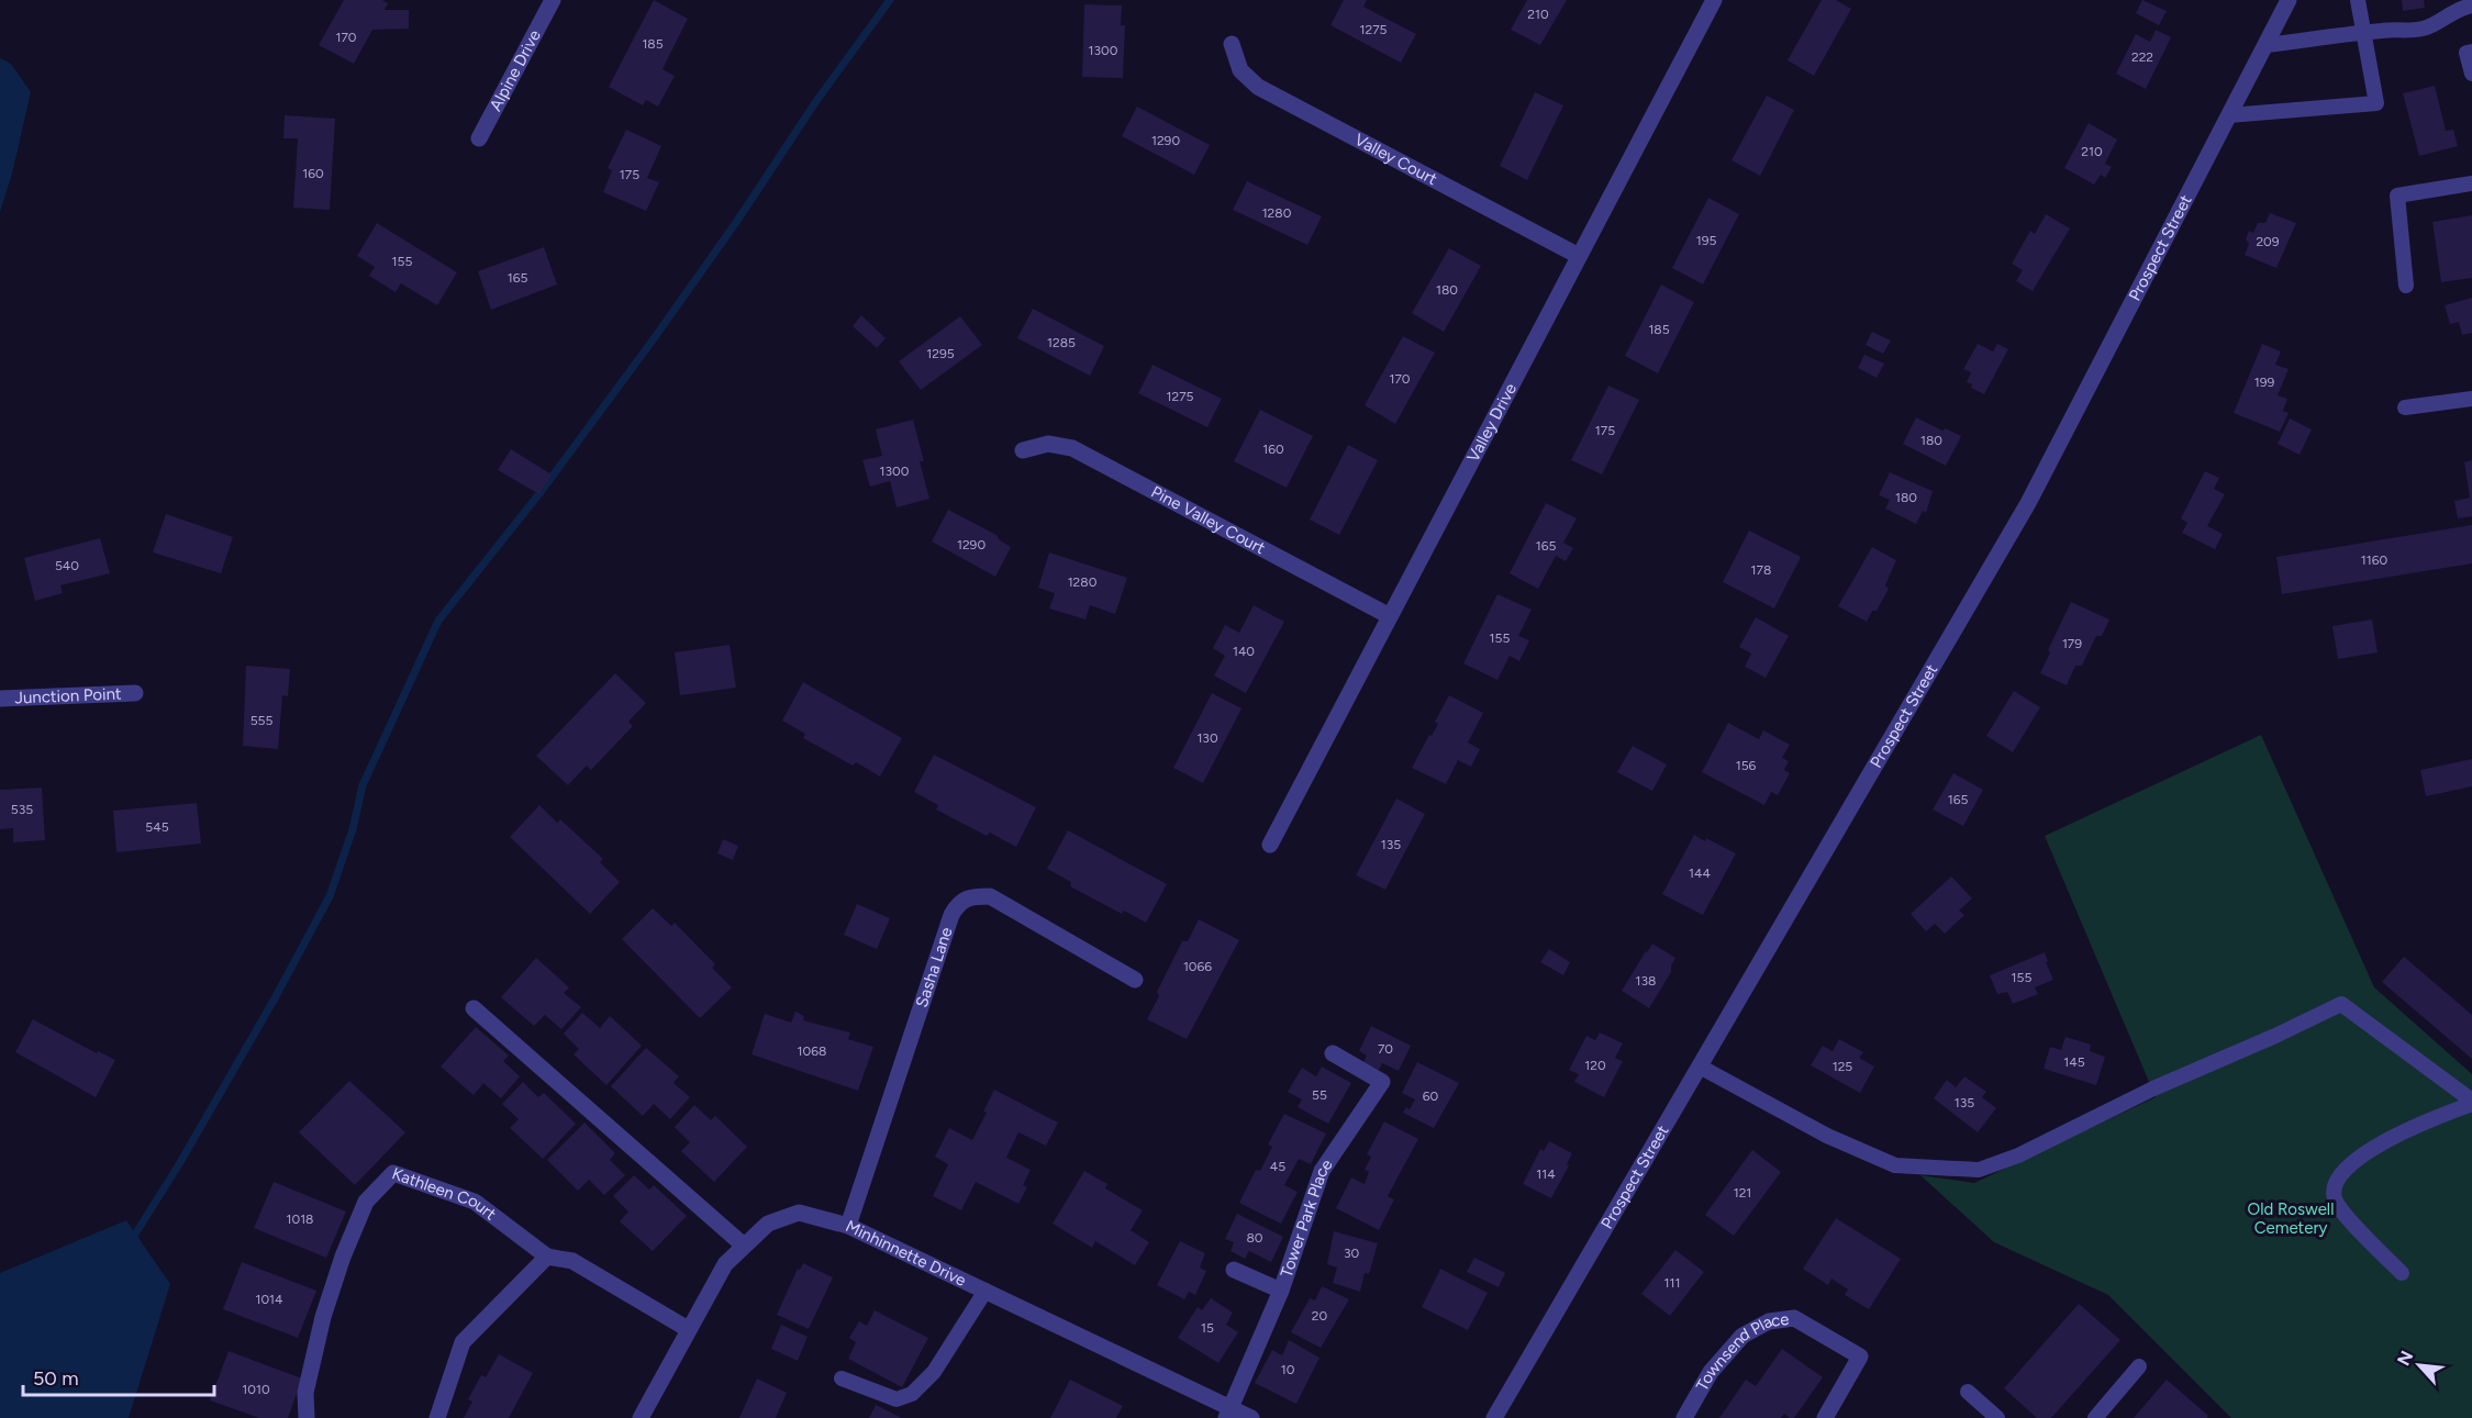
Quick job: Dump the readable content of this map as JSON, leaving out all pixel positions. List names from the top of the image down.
{
  "streets": {
    "street": [
      "Alpine Drive",
      "Valley Court",
      "Prospect Street",
      "Valley Drive",
      "Pine Valley Court",
      "Junction Point",
      "Sasha Lane",
      "Kathleen Court",
      "Tower Park Place",
      "Minhinnette Drive",
      "Townsend Place"
    ]
  },
  "crossings": [
    ["Valley Court", "Valley Drive"],
    ["Valley Drive", "Pine Valley Court"],
    ["Sasha Lane", "Minhinnette Drive"],
    ["Tower Park Place", "Minhinnette Drive"]
  ],
  "parks": ["Old Roswell Cemetery"],
  "house_numbers": [
    "210",
    "1275",
    "170",
    "185",
    "1300",
    "222",
    "1290",
    "210",
    "160",
    "175",
    "1280",
    "195",
    "209",
    "155",
    "165",
    "180",
    "185",
    "1285",
    "1295",
    "170",
    "199",
    "1275",
    "175",
    "180",
    "160",
    "1300",
    "180",
    "1290",
    "165",
    "1160",
    "540",
    "178",
    "1280",
    "155",
    "179",
    "140",
    "555",
    "130",
    "156",
    "165",
    "535",
    "545",
    "135",
    "144",
    "1066",
    "155",
    "138",
    "70",
    "1068",
    "145",
    "120",
    "125",
    "55",
    "60",
    "135",
    "45",
    "114",
    "121",
    "1018",
    "80",
    "30",
    "111",
    "1014",
    "20",
    "15",
    "10",
    "1010"
  ],
  "scale_bar": "50 m",
  "north": "top left"
}
